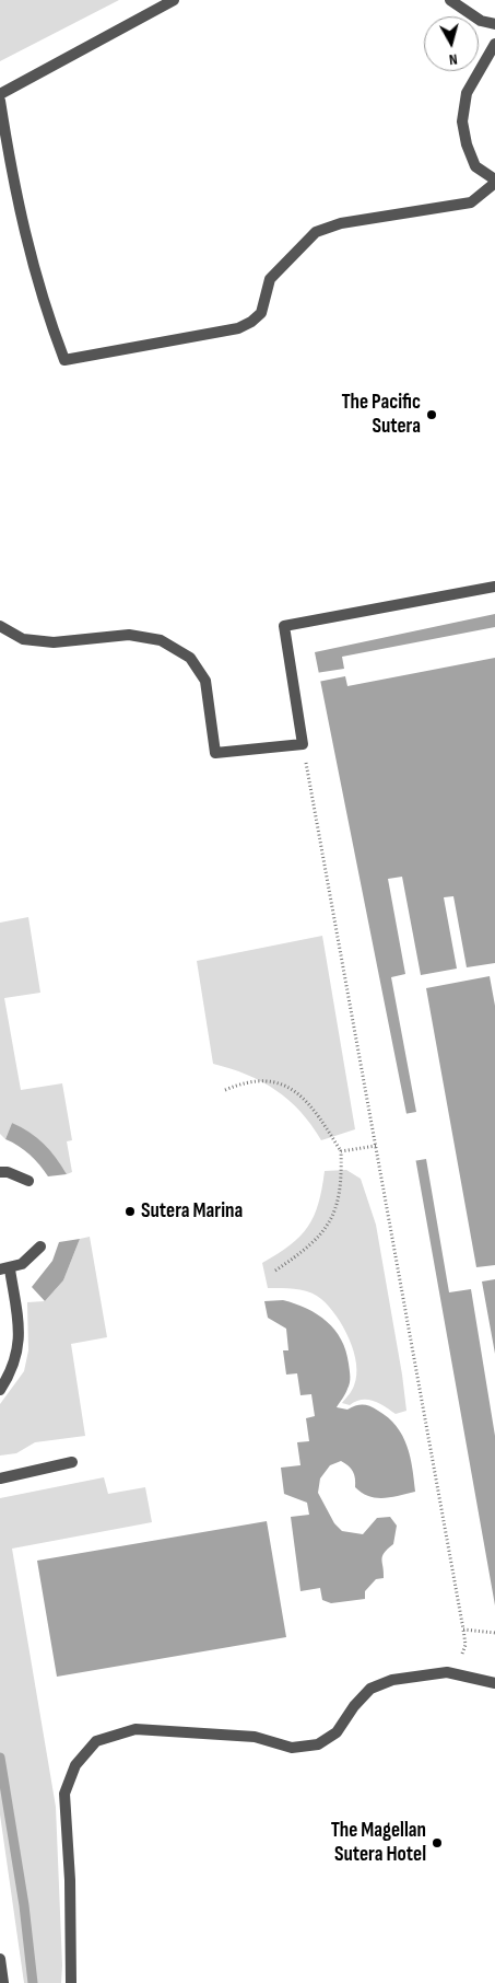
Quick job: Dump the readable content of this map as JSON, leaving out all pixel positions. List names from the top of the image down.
{
  "places": ["The Pacific Sutera", "Sutera Marina", "The Magellan Sutera Hotel"],
  "north": "bottom"
}
